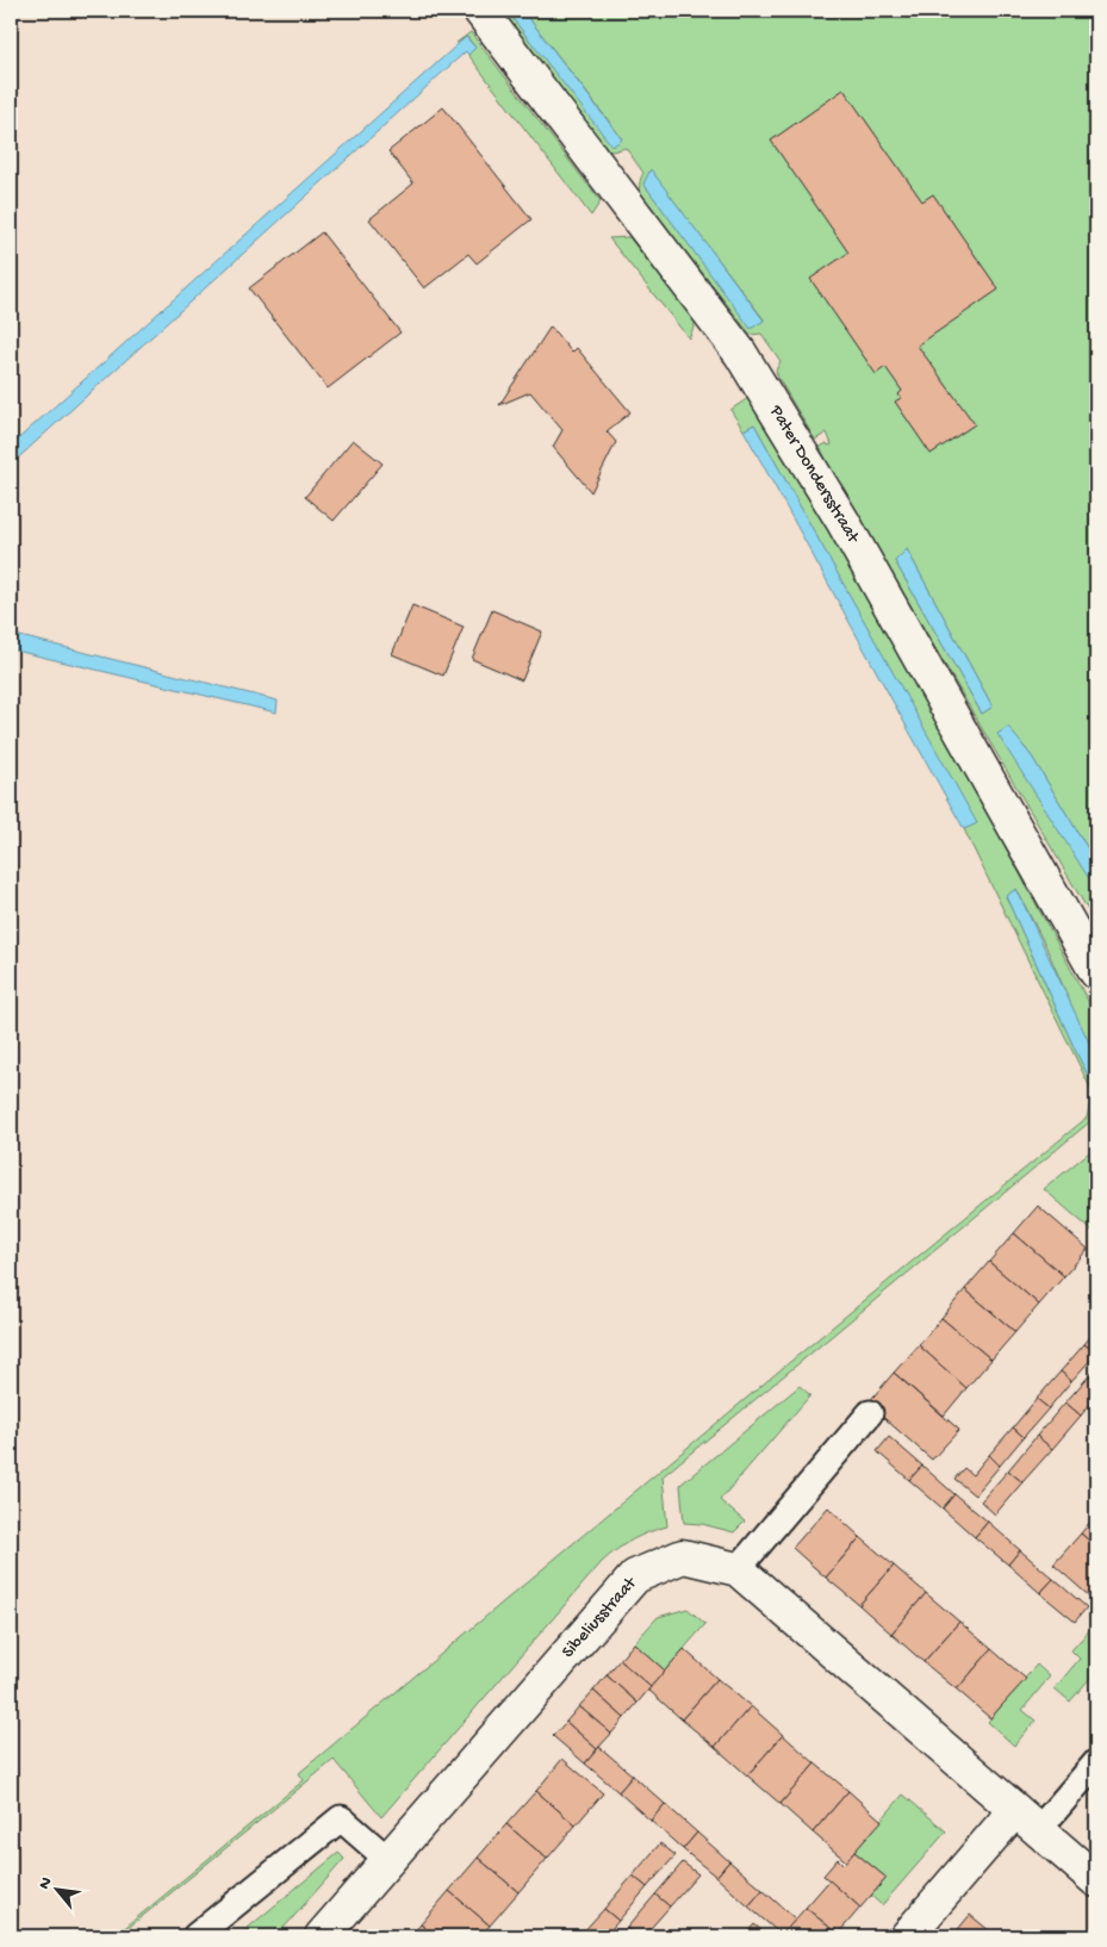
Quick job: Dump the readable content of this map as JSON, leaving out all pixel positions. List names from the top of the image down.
{
  "streets": {
    "street": ["Pater Dondersstraat", "Sibeliusstraat"]
  },
  "north": "top left"
}
